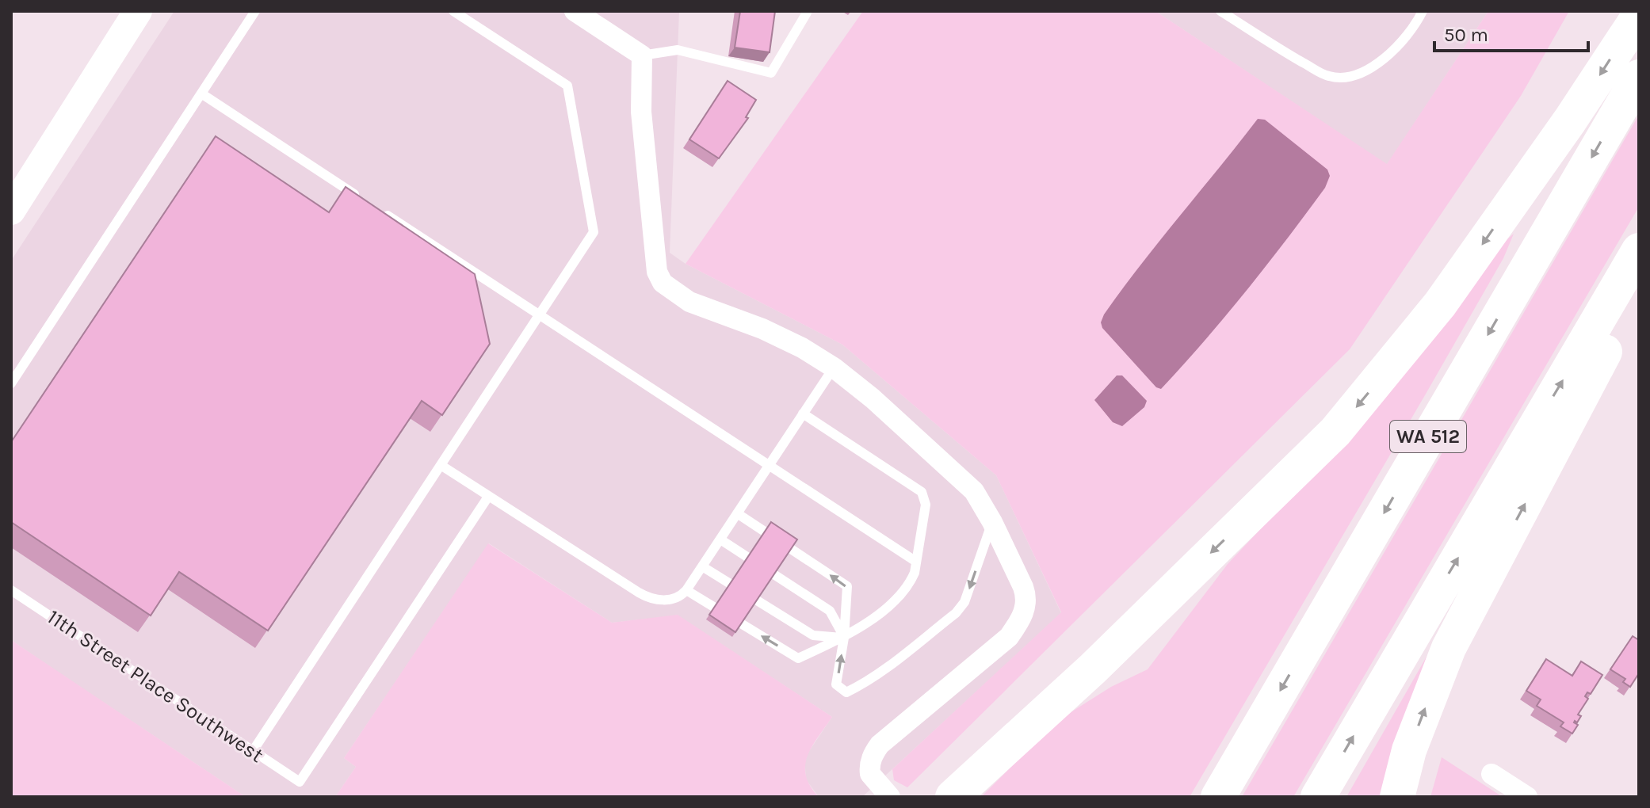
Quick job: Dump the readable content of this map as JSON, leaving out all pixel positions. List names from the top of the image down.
{
  "streets": {
    "highway": ["WA 512"],
    "lane": ["11th Street Place Southwest"]
  },
  "scale_bar": "50 m"
}
